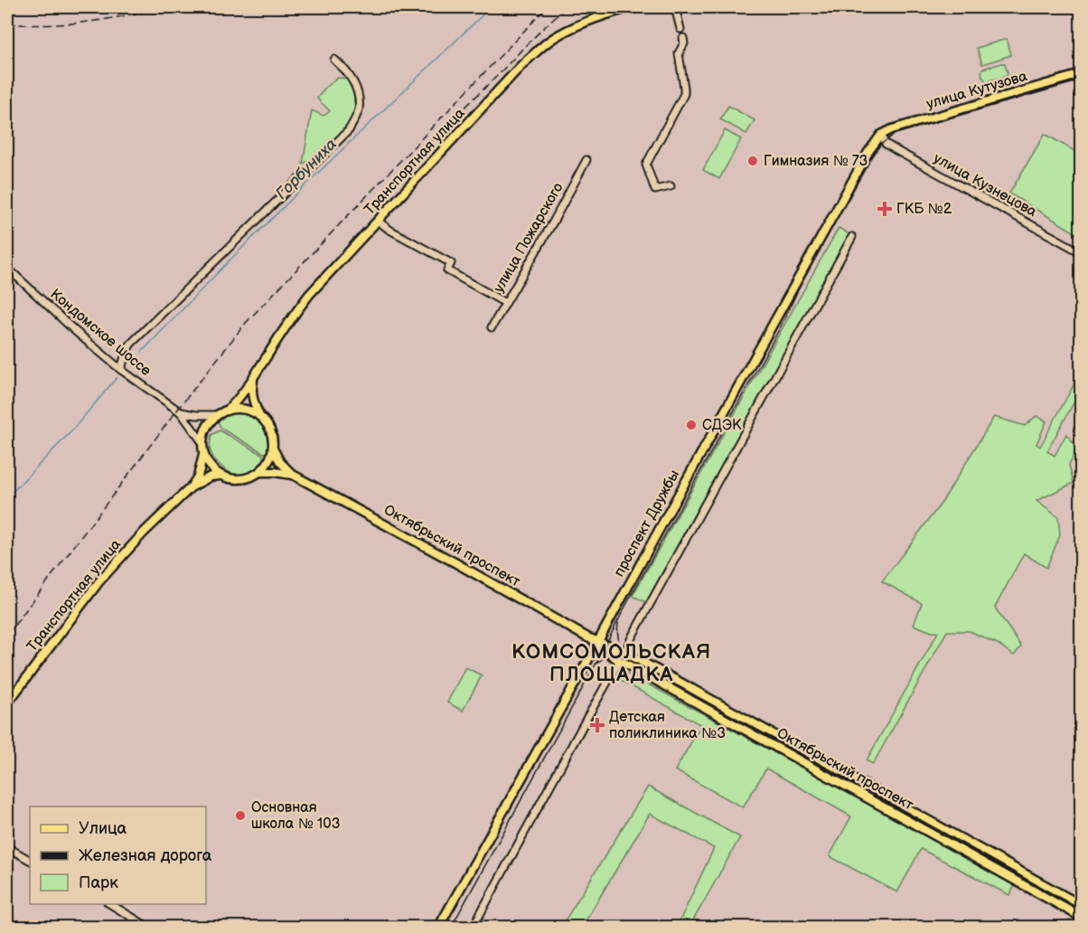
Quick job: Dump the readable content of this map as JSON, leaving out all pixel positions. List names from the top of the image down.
{
  "streets": {
    "main road": [
      "улица Кутузова",
      "Транспортная улица",
      "проспект Дружбы",
      "Октябрьский проспект"
    ],
    "street": ["улица Кузнецова", "улица Пожарского", "Кондомское шоссе"]
  },
  "crossings": [
    ["улица Кутузова", "улица Кузнецова"],
    ["улица Кутузова", "проспект Дружбы"],
    ["Транспортная улица", "Кондомское шоссе"],
    ["Транспортная улица", "Октябрьский проспект"],
    ["улица Кузнецова", "проспект Дружбы"],
    ["Кондомское шоссе", "Октябрьский проспект"],
    ["проспект Дружбы", "Октябрьский проспект"]
  ],
  "districts": ["КОМСОМОЛЬСКАЯ ПЛОЩАДКА"],
  "water": ["Горбуниха"],
  "places": {
    "other": ["Гимназия № 73", "СДЭК", "Основная школа № 103"],
    "health": ["ГКБ №2", "Детская поликлиника №3"]
  },
  "legend": ["Улица", "Железная дорога", "Парк"]
}
